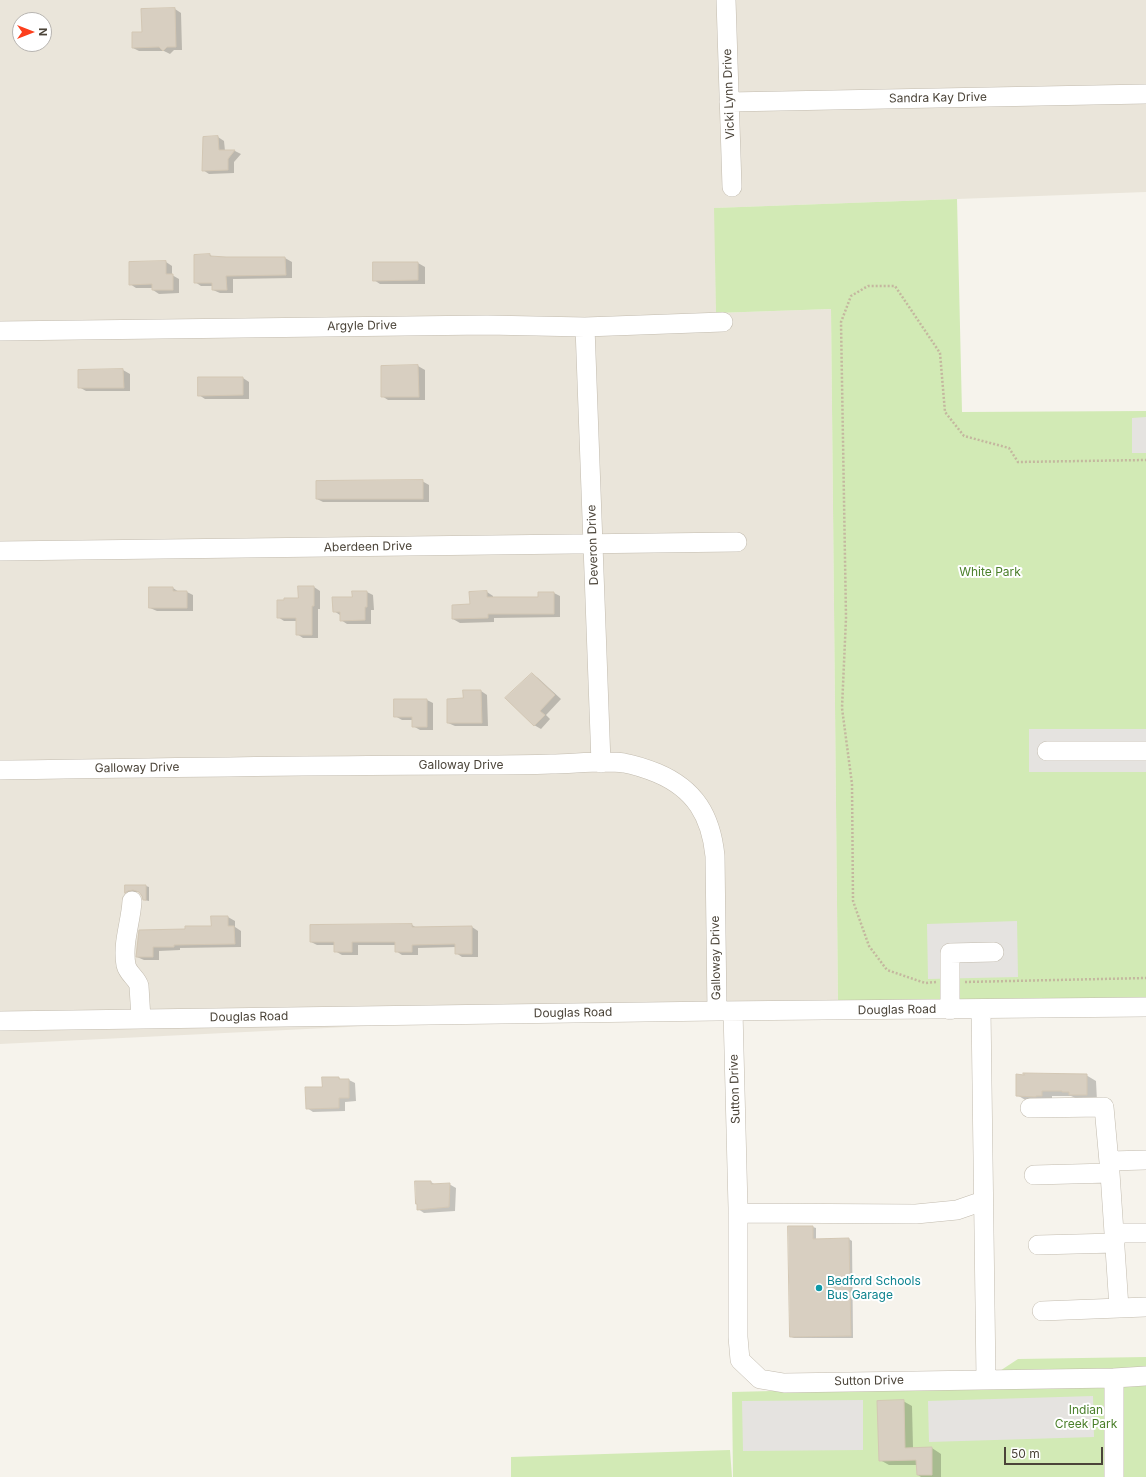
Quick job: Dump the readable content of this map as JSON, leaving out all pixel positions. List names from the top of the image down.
{
  "streets": {
    "street": [
      "Vicki Lynn Drive",
      "Sandra Kay Drive",
      "Argyle Drive",
      "Deveron Drive",
      "Aberdeen Drive",
      "Galloway Drive",
      "Douglas Road",
      "Sutton Drive"
    ]
  },
  "crossings": [
    ["Vicki Lynn Drive", "Sandra Kay Drive"],
    ["Argyle Drive", "Deveron Drive"],
    ["Deveron Drive", "Aberdeen Drive"],
    ["Deveron Drive", "Galloway Drive"],
    ["Galloway Drive", "Douglas Road"],
    ["Galloway Drive", "Sutton Drive"],
    ["Douglas Road", "Sutton Drive"]
  ],
  "parks": ["White Park", "Indian Creek Park"],
  "places": ["Bedford Schools Bus Garage"],
  "scale_bar": "50 m",
  "north": "right"
}
